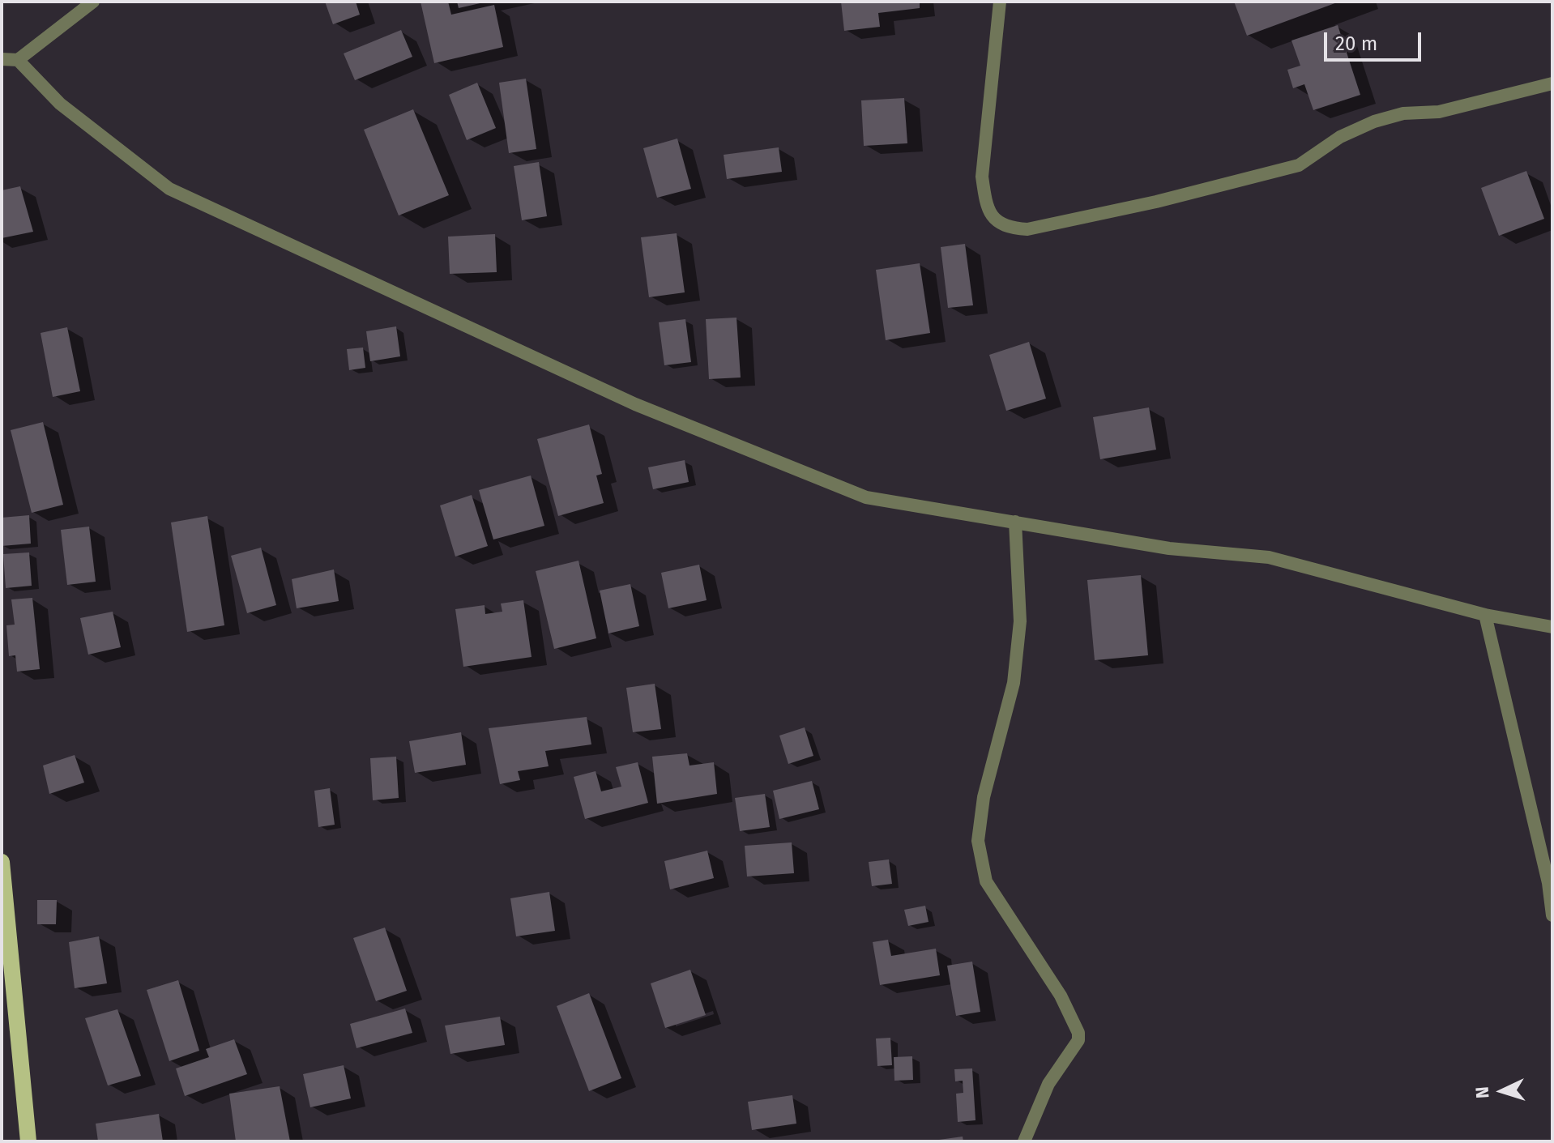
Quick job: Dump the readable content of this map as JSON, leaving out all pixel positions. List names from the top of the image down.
{
  "scale_bar": "20 m",
  "north": "left"
}
